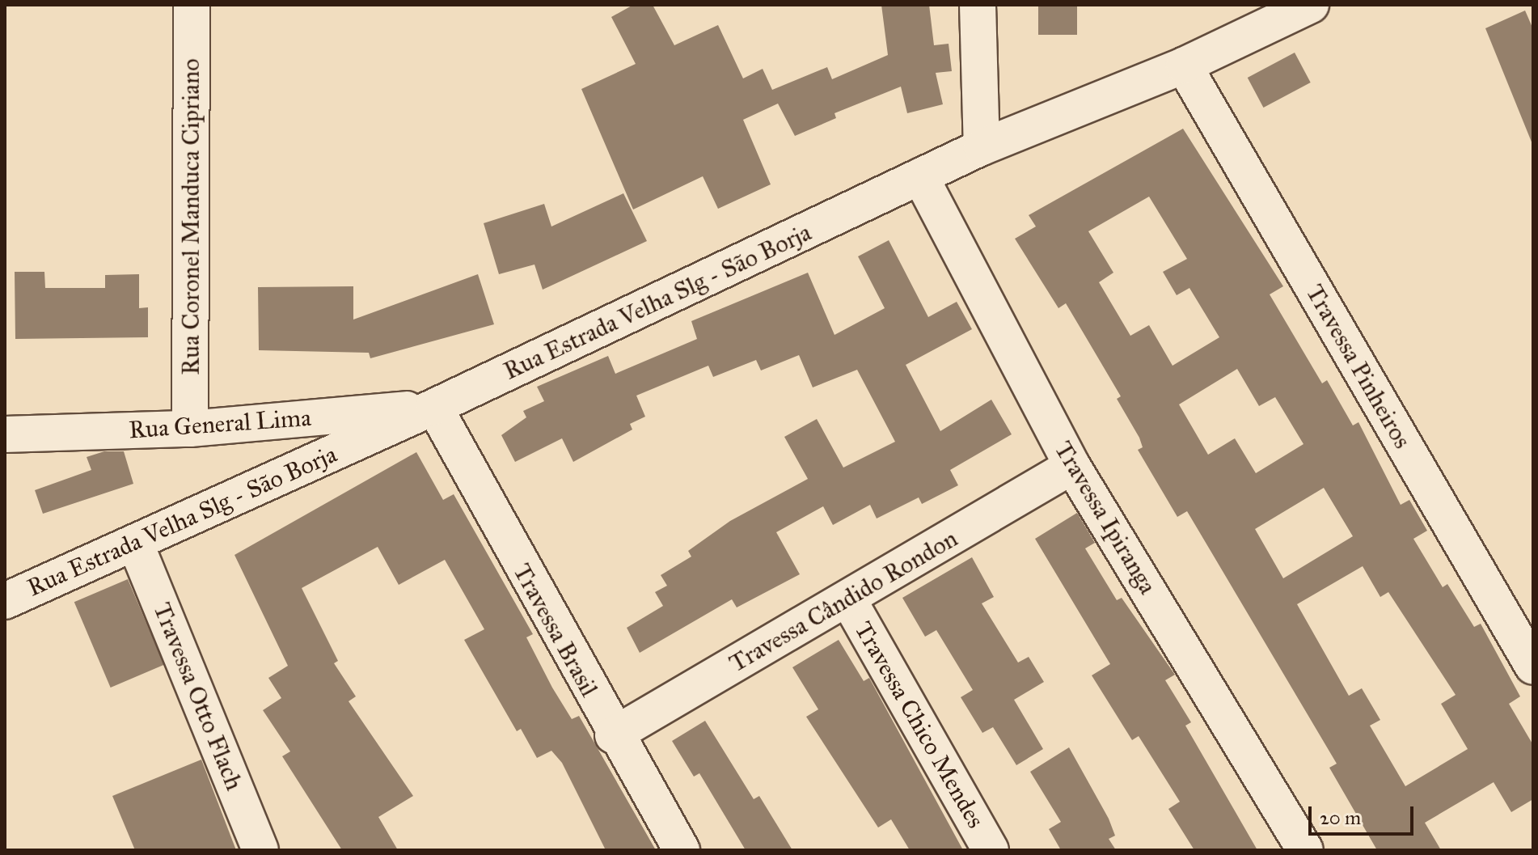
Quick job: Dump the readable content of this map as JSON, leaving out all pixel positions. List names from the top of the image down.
{
  "streets": {
    "street": [
      "Rua Coronel Manduca Cipriano",
      "Rua Estrada Velha Slg - São Borja",
      "Travessa Pinheiros",
      "Rua General Lima",
      "Travessa Ipiranga",
      "Travessa Cândido Rondon",
      "Travessa Brasil",
      "Travessa Otto Flach",
      "Travessa Chico Mendes"
    ]
  },
  "crossings": [
    ["Rua Coronel Manduca Cipriano", "Rua General Lima"],
    ["Rua Estrada Velha Slg - São Borja", "Travessa Pinheiros"],
    ["Rua Estrada Velha Slg - São Borja", "Rua General Lima"],
    ["Rua Estrada Velha Slg - São Borja", "Travessa Ipiranga"],
    ["Rua Estrada Velha Slg - São Borja", "Travessa Brasil"],
    ["Rua Estrada Velha Slg - São Borja", "Travessa Otto Flach"],
    ["Rua General Lima", "Travessa Brasil"],
    ["Travessa Ipiranga", "Travessa Cândido Rondon"],
    ["Travessa Cândido Rondon", "Travessa Brasil"],
    ["Travessa Cândido Rondon", "Travessa Chico Mendes"]
  ],
  "scale_bar": "20 m"
}
